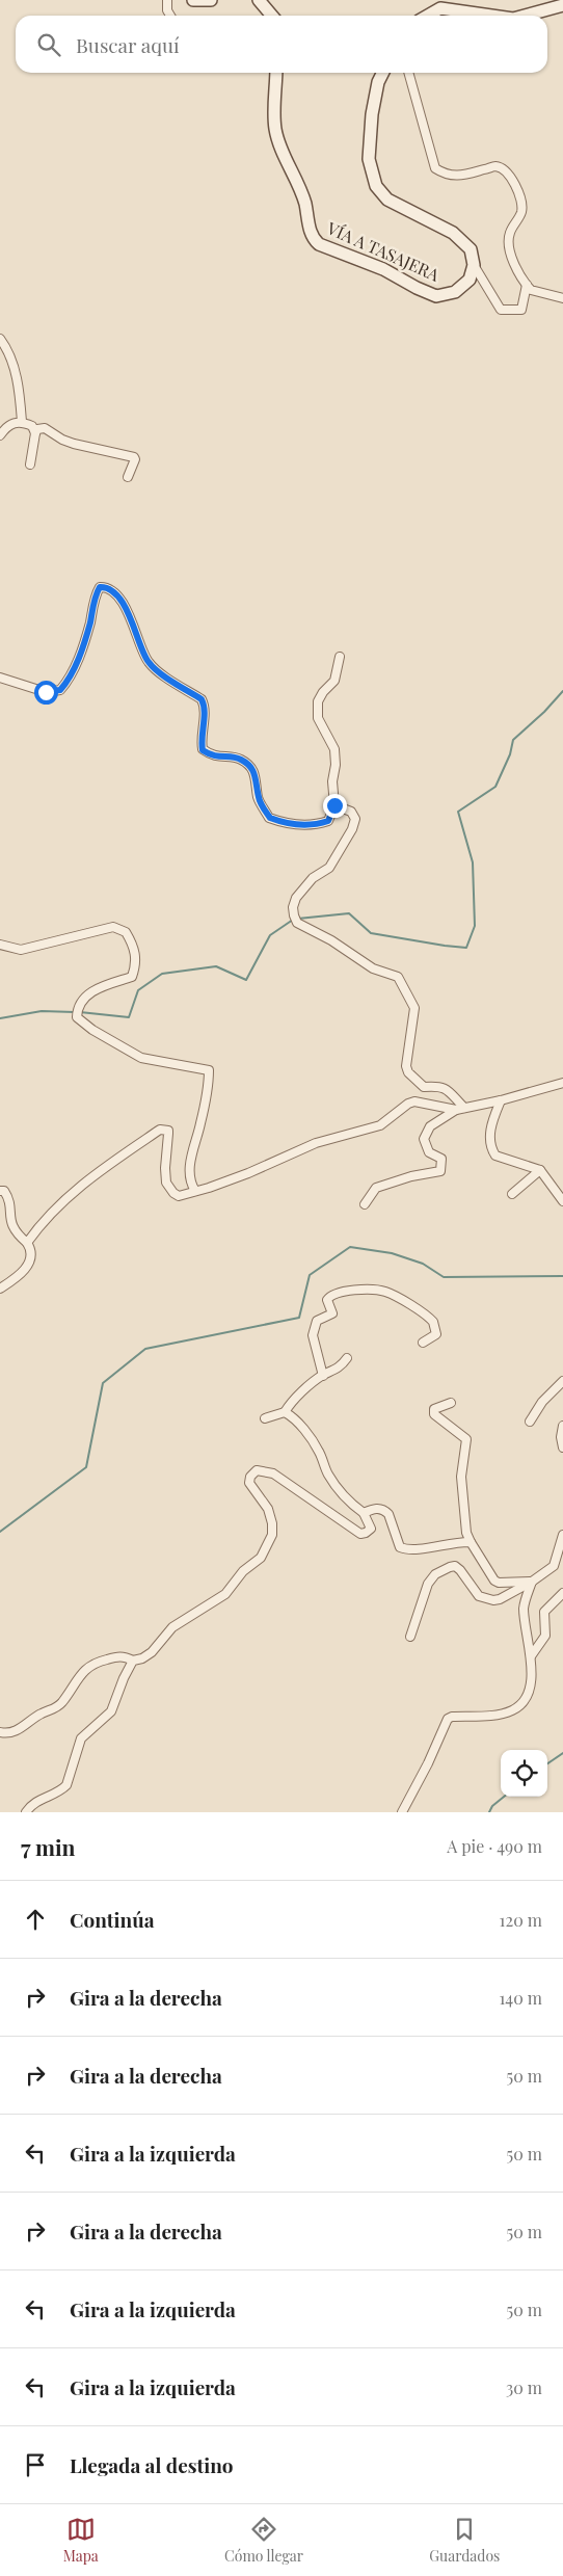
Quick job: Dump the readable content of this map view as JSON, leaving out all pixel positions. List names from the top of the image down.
{
  "streets": {
    "street": ["VÍA A TASAJERA"]
  },
  "page": {
    "search": "Buscar aquí",
    "heading": ["7 min", "A pie · 490 m"],
    "list": [
      ["Continúa", "120 m"],
      ["Gira a la derecha", "140 m"],
      ["Gira a la derecha", "50 m"],
      ["Gira a la izquierda", "50 m"],
      ["Gira a la derecha", "50 m"],
      ["Gira a la izquierda", "50 m"],
      ["Gira a la izquierda", "30 m"],
      "Llegada al destino"
    ],
    "nav": ["Mapa", "Cómo llegar", "Guardados"]
  }
}
